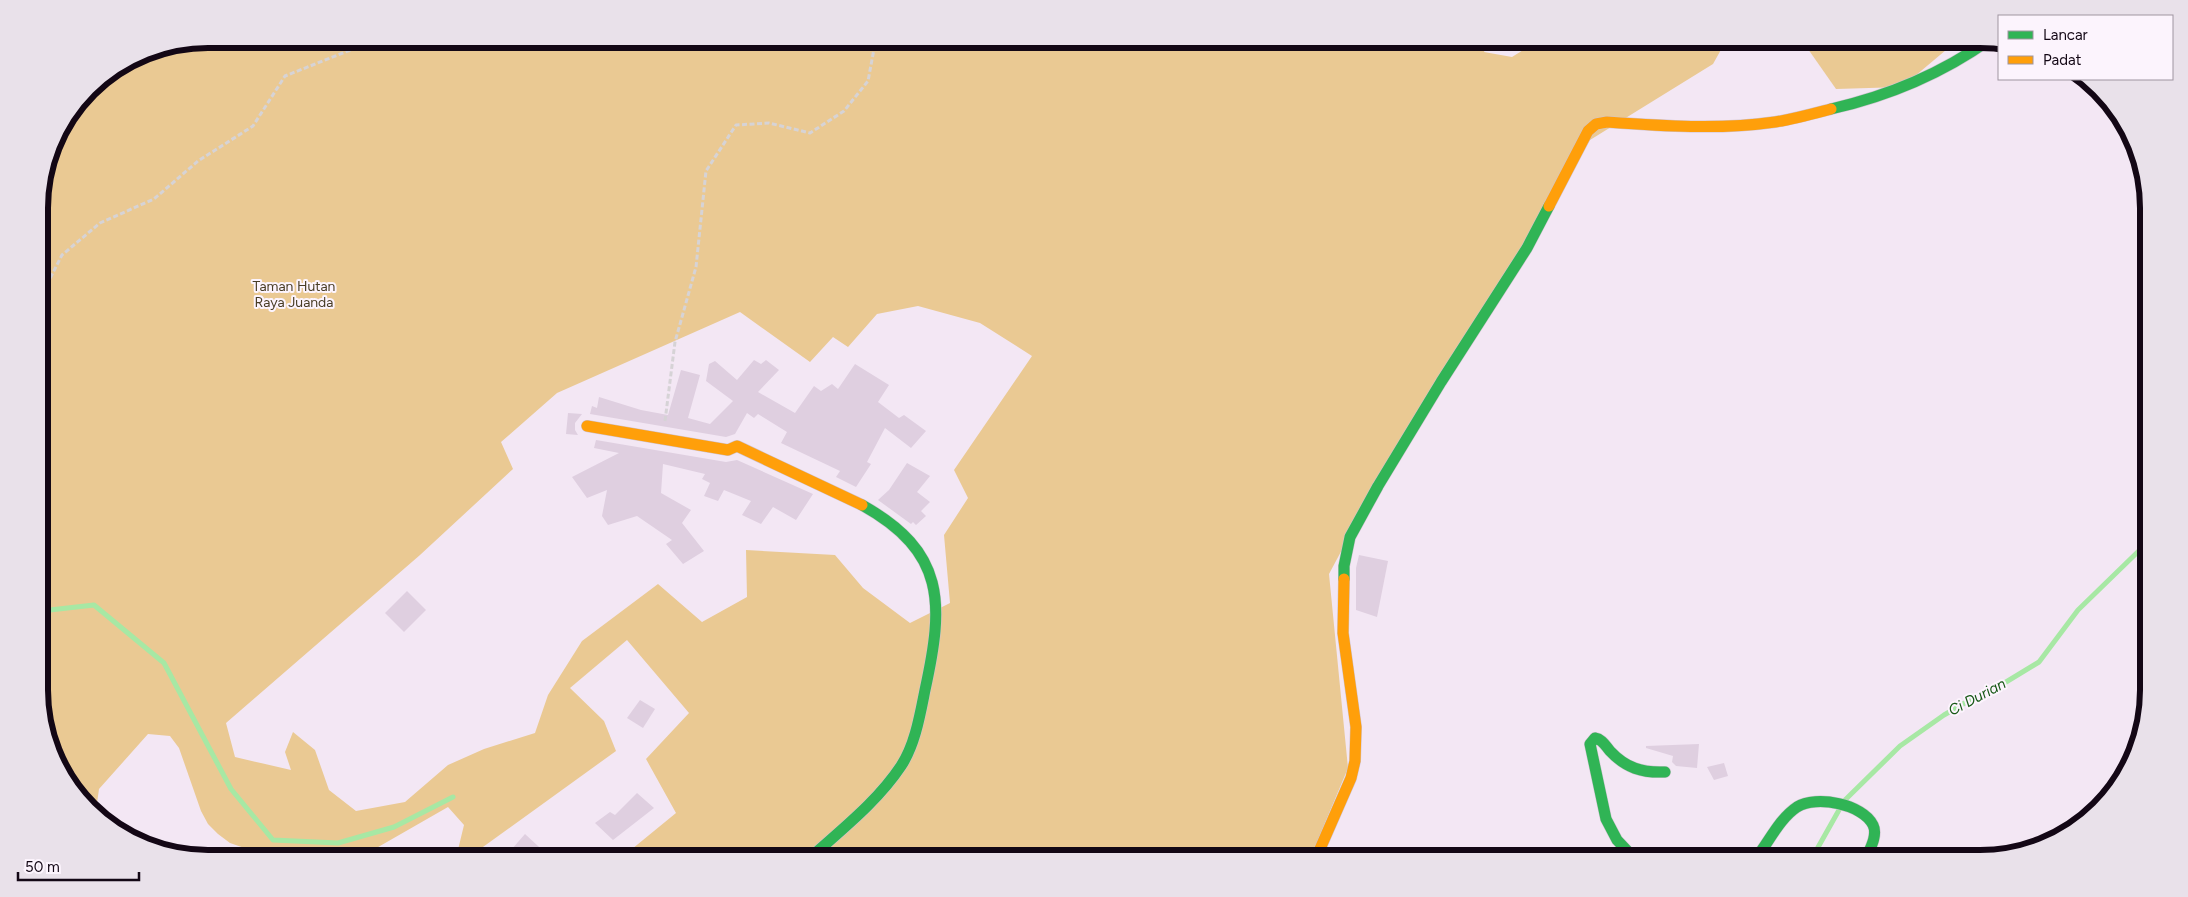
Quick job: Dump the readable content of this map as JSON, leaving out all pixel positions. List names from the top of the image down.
{
  "water": ["Ci Durian"],
  "parks": ["Taman Hutan Raya Juanda"],
  "legend": ["Lancar", "Padat"],
  "scale_bar": "50 m"
}
